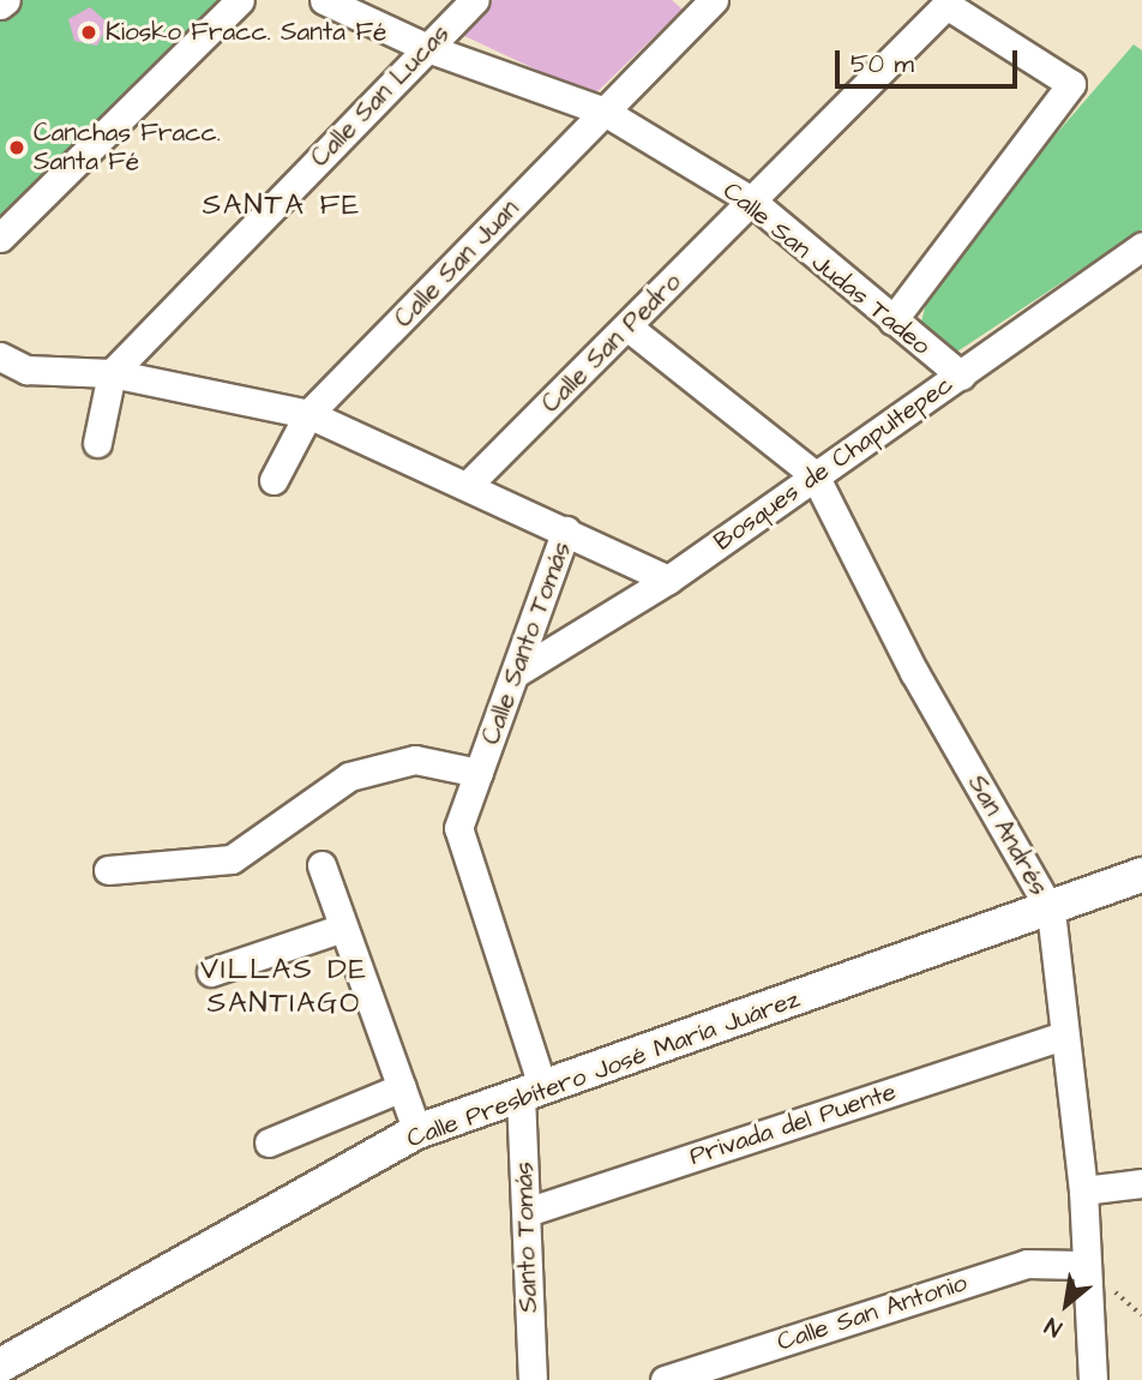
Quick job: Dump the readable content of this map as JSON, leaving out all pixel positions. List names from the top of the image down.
{
  "streets": {
    "street": [
      "Calle San Lucas",
      "Calle San Juan",
      "Calle San Judas Tadeo",
      "Calle San Pedro",
      "Bosques de Chapultepec",
      "Calle Santo Tomás",
      "San Andrés",
      "Calle Presbítero José María Juárez",
      "Privada del Puente",
      "Santo Tomás",
      "Calle San Antonio"
    ]
  },
  "crossings": [
    ["Calle San Lucas", "Calle San Judas Tadeo"],
    ["Calle San Lucas", "Calle Santo Tomás"],
    ["Calle San Juan", "Calle San Judas Tadeo"],
    ["Calle San Juan", "Calle Santo Tomás"],
    ["Calle San Judas Tadeo", "Calle San Pedro"],
    ["Calle San Judas Tadeo", "Bosques de Chapultepec"],
    ["Calle San Pedro", "Calle Santo Tomás"],
    ["Bosques de Chapultepec", "Calle Santo Tomás"],
    ["Bosques de Chapultepec", "San Andrés"],
    ["Calle Santo Tomás", "Calle Presbítero José María Juárez"],
    ["Calle Santo Tomás", "Santo Tomás"],
    ["San Andrés", "Calle Presbítero José María Juárez"],
    ["San Andrés", "Privada del Puente"],
    ["San Andrés", "Calle San Antonio"],
    ["Calle Presbítero José María Juárez", "Santo Tomás"],
    ["Privada del Puente", "Santo Tomás"]
  ],
  "districts": ["SANTA FE", "VILLAS DE SANTIAGO"],
  "places": ["Kiosko Fracc. Santa Fé", "Canchas Fracc. Santa Fé"],
  "scale_bar": "50 m",
  "north": "bottom left"
}
